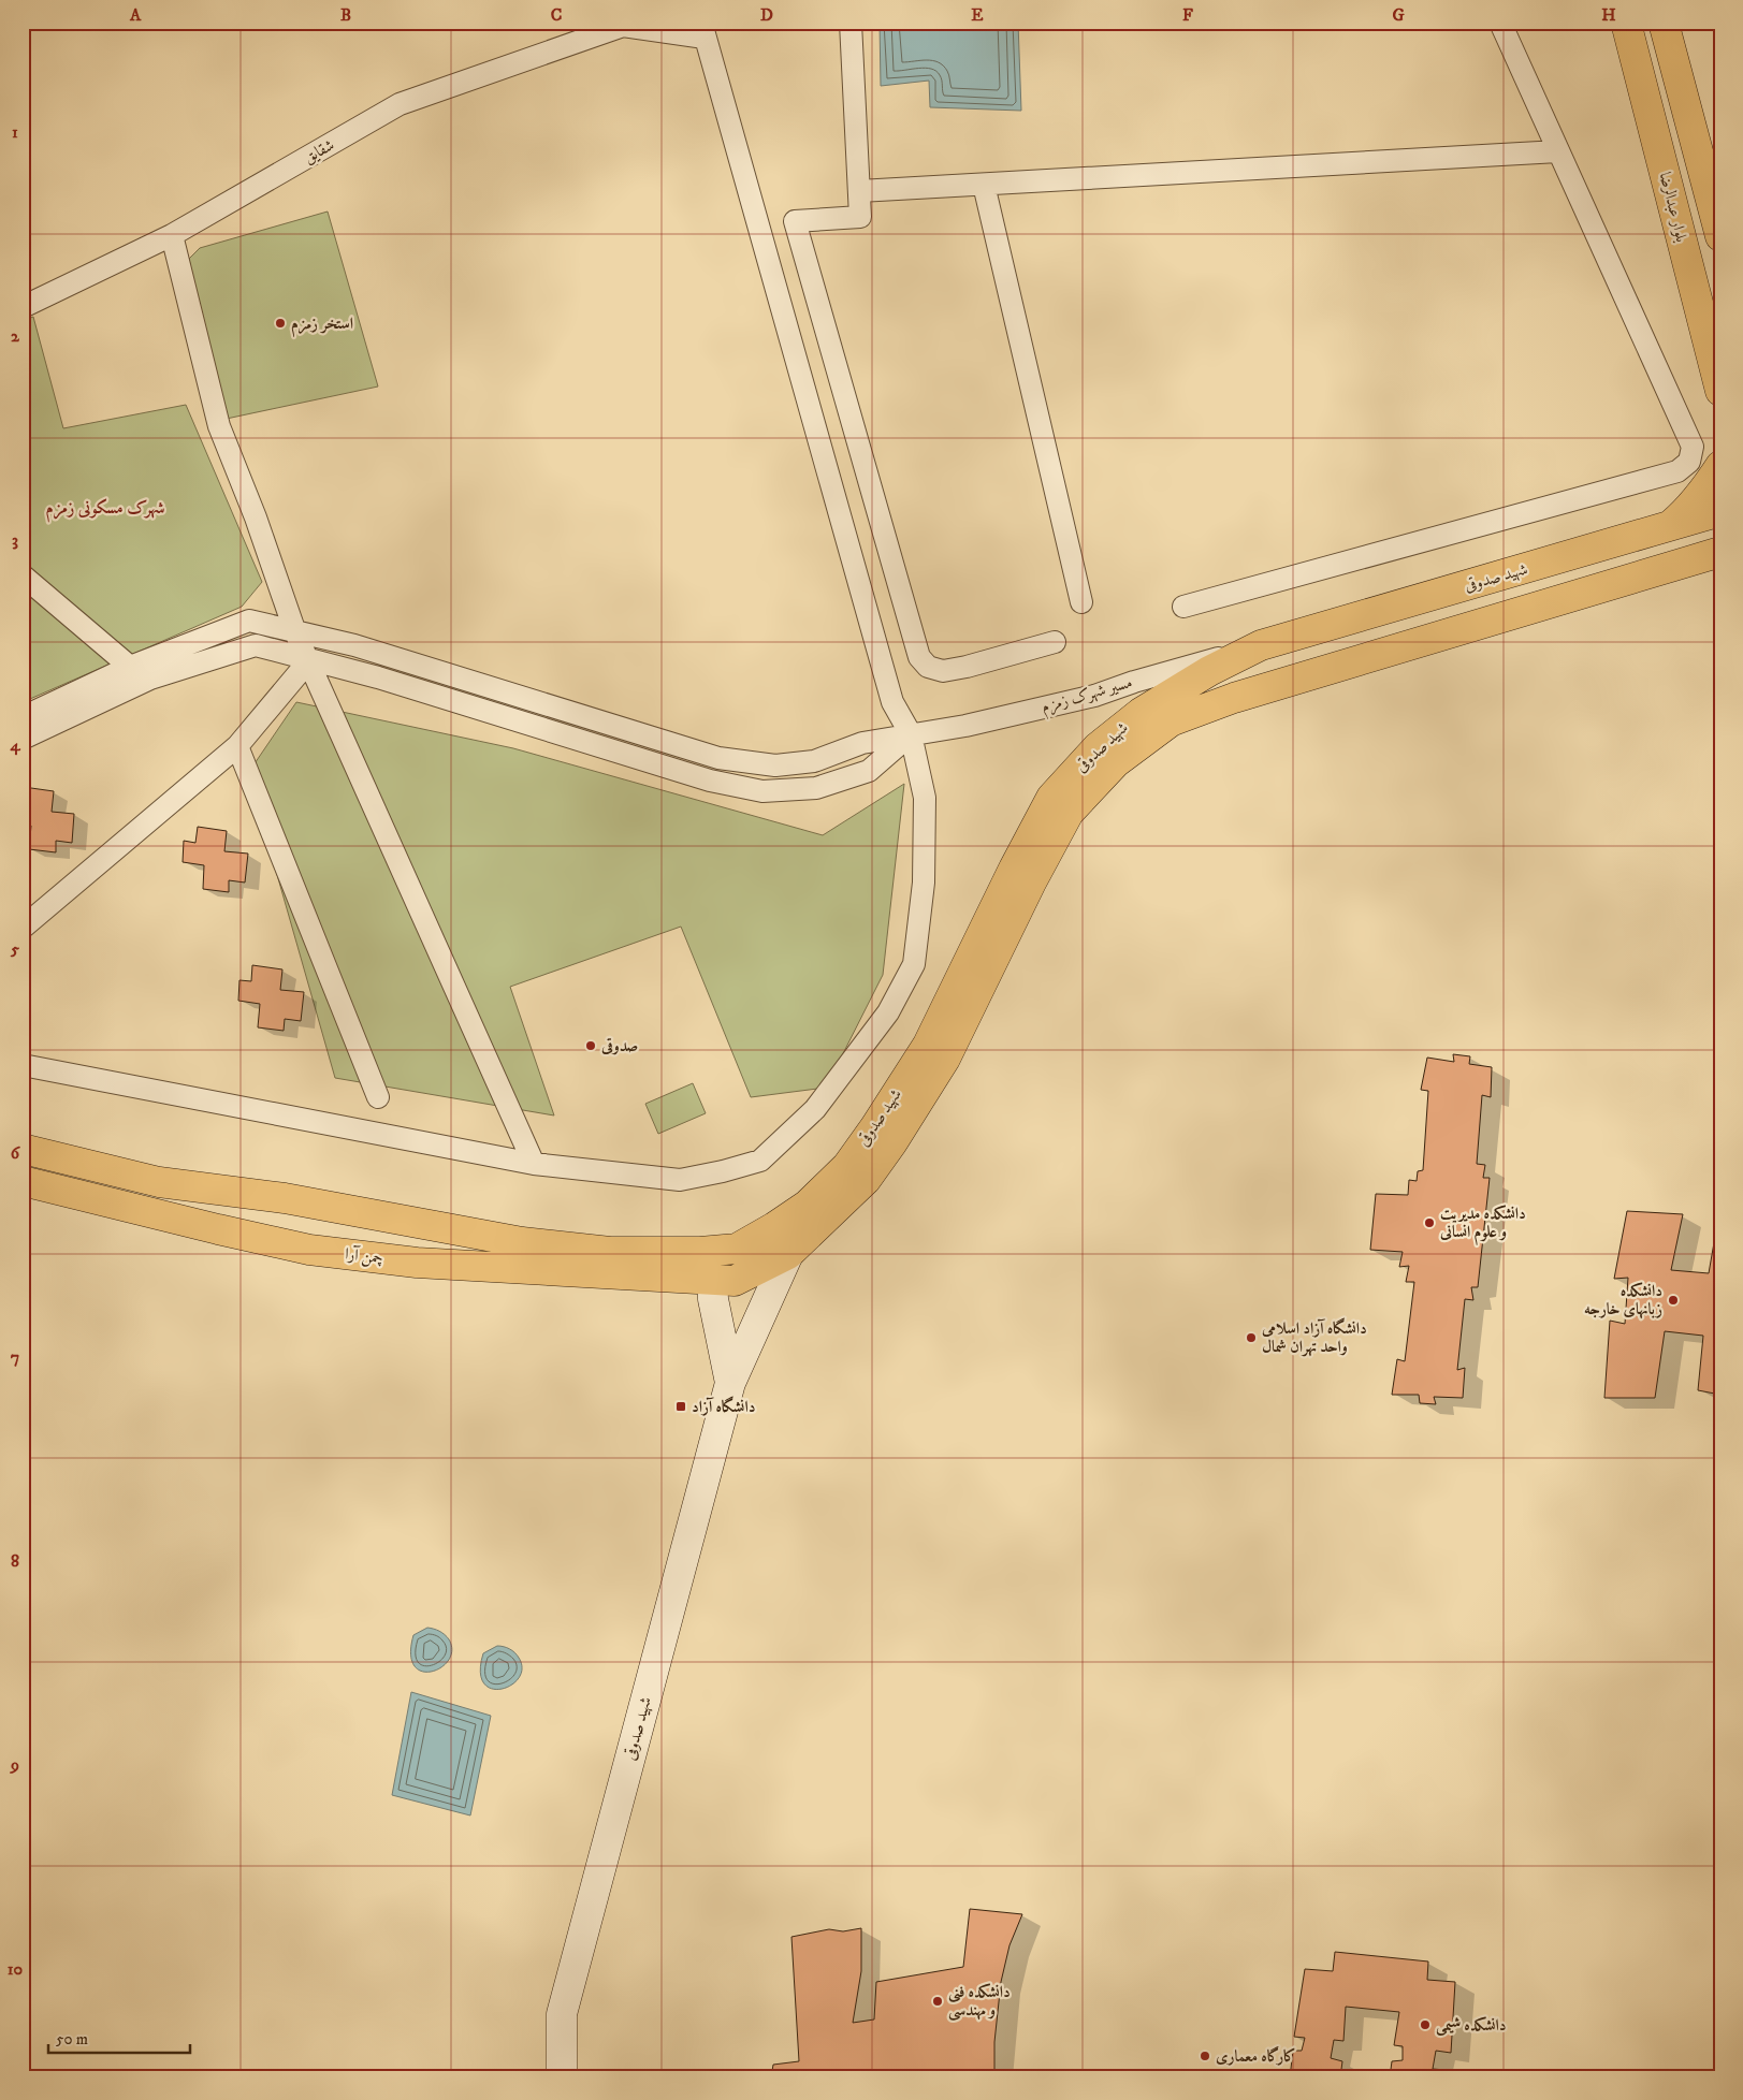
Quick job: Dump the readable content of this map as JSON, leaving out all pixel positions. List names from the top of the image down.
{
  "streets": {
    "main road": ["بلوار عبدالرضا", "شهید صدوقی", "چمن آرا"],
    "street": ["شقایق", "مسیر شهرک زمزم"]
  },
  "crossings": [
    ["شهید صدوقی", "مسیر شهرک زمزم"],
    ["شهید صدوقی", "چمن آرا"]
  ],
  "districts": ["شهرک مسکونی زمزم"],
  "places": {
    "other": [
      "استخر زمزم",
      "صدوقی",
      "دانشکده مدیریت و علوم انسانی",
      "دانشکده زبانهای خارجه",
      "دانشگاه آزاد اسلامی واحد تهران شمال",
      "دانشکده فنی و مهندسی",
      "دانشکده شیمی",
      "کارگاه معماری"
    ],
    "transit": ["دانشگاه آزاد"]
  },
  "scale_bar": "50 m",
  "grid": {
    "columns": [
      "A",
      "B",
      "C",
      "D",
      "E",
      "F",
      "G",
      "H"
    ],
    "rows": [
      "1",
      "2",
      "3",
      "4",
      "5",
      "6",
      "7",
      "8",
      "9",
      "10"
    ]
  }
}
